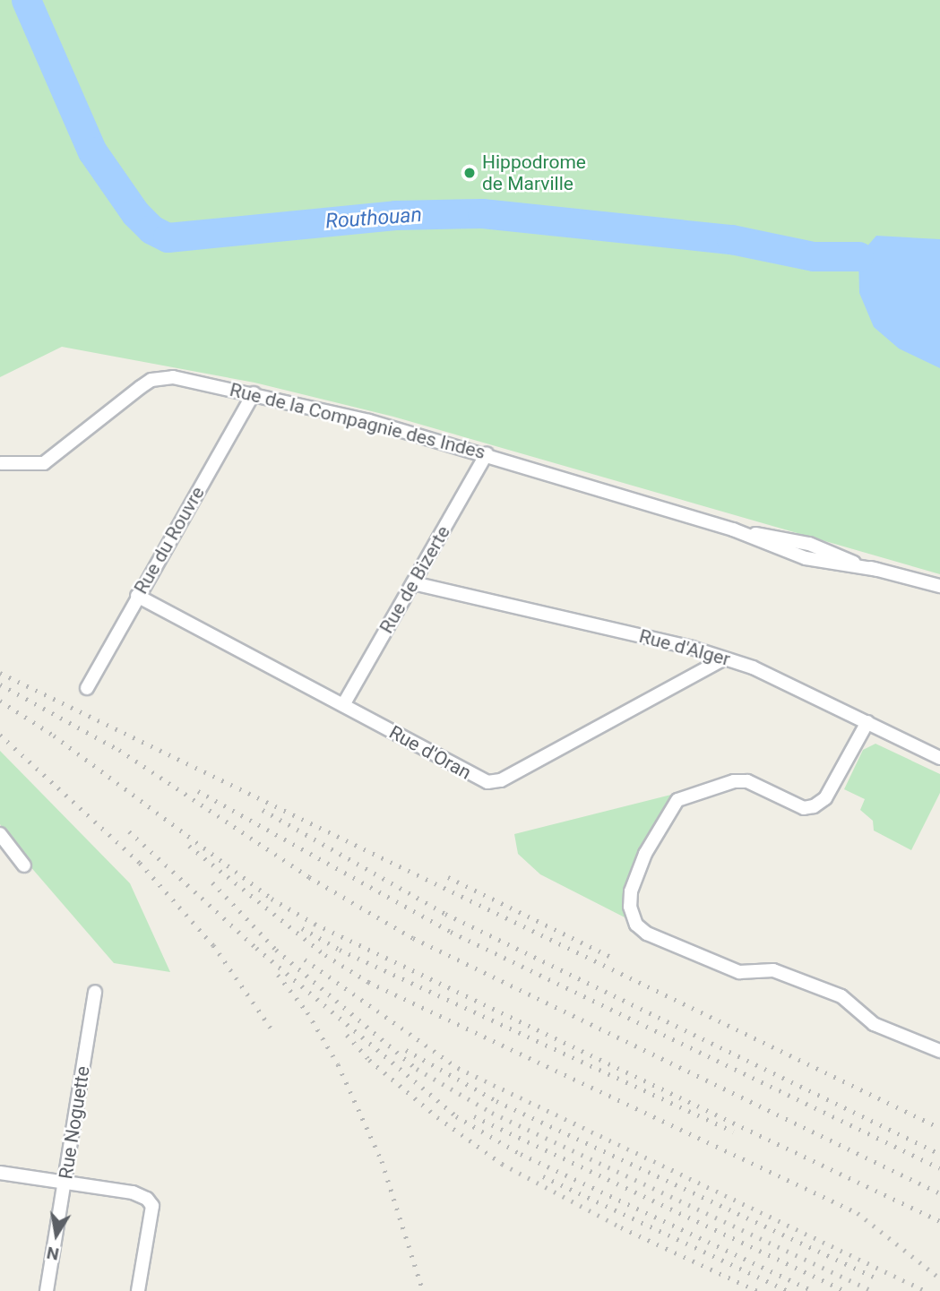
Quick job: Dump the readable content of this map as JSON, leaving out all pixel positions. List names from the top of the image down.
{
  "streets": {
    "street": [
      "Rue de la Compagnie des Indes",
      "Rue du Rouvre",
      "Rue de Bizerte",
      "Rue d'Alger",
      "Rue d'Oran",
      "Rue Noguette"
    ]
  },
  "crossings": [
    ["Rue de la Compagnie des Indes", "Rue du Rouvre"],
    ["Rue de la Compagnie des Indes", "Rue de Bizerte"],
    ["Rue du Rouvre", "Rue d'Oran"],
    ["Rue de Bizerte", "Rue d'Alger"],
    ["Rue de Bizerte", "Rue d'Oran"],
    ["Rue d'Alger", "Rue d'Oran"]
  ],
  "water": ["Routhouan"],
  "places": ["Hippodrome de Marville"],
  "north": "bottom"
}
